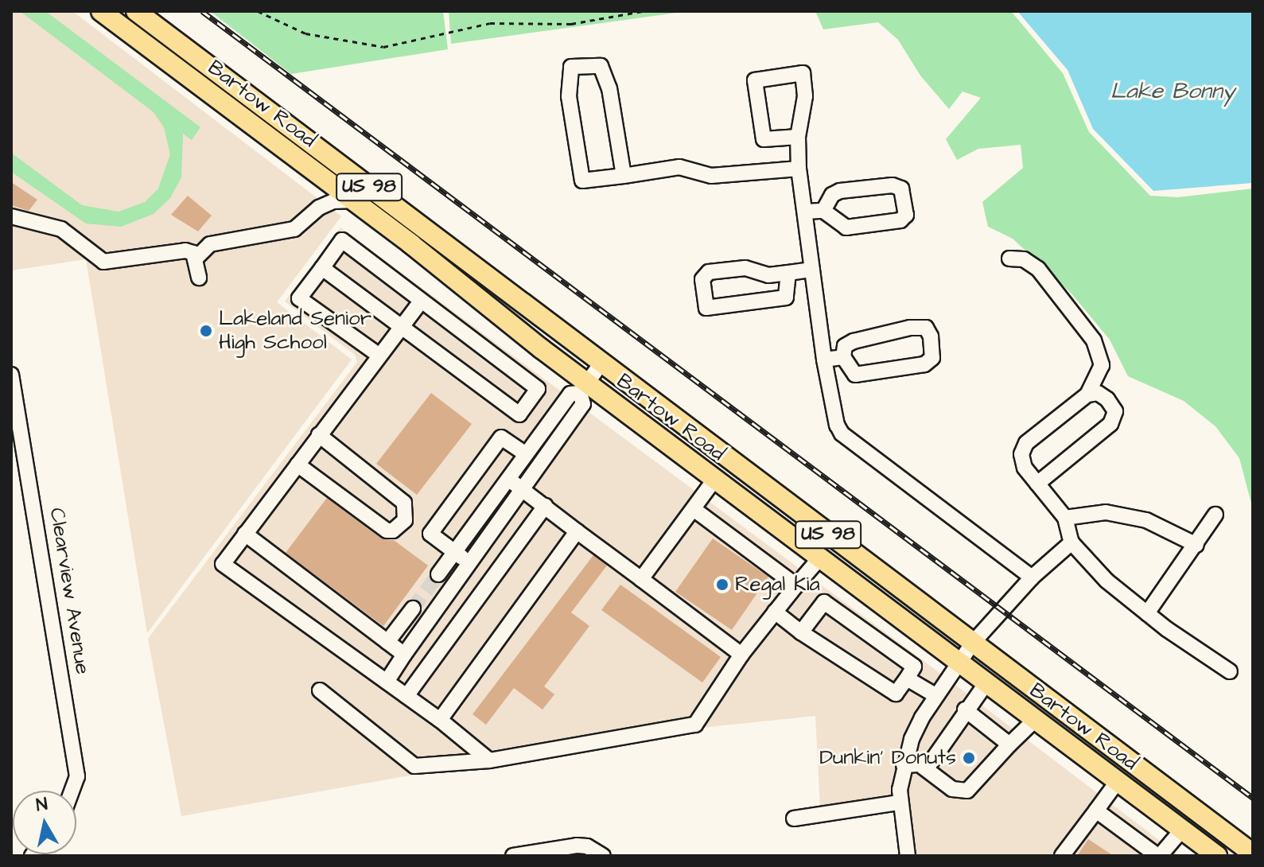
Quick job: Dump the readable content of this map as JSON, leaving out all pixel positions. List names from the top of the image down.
{
  "streets": {
    "main road": ["Bartow Road", "US 98"],
    "street": ["Clearview Avenue"]
  },
  "water": ["Lake Bonny"],
  "places": ["Lakeland Senior High School", "Regal Kia", "Dunkin' Donuts"],
  "north": "top"
}
